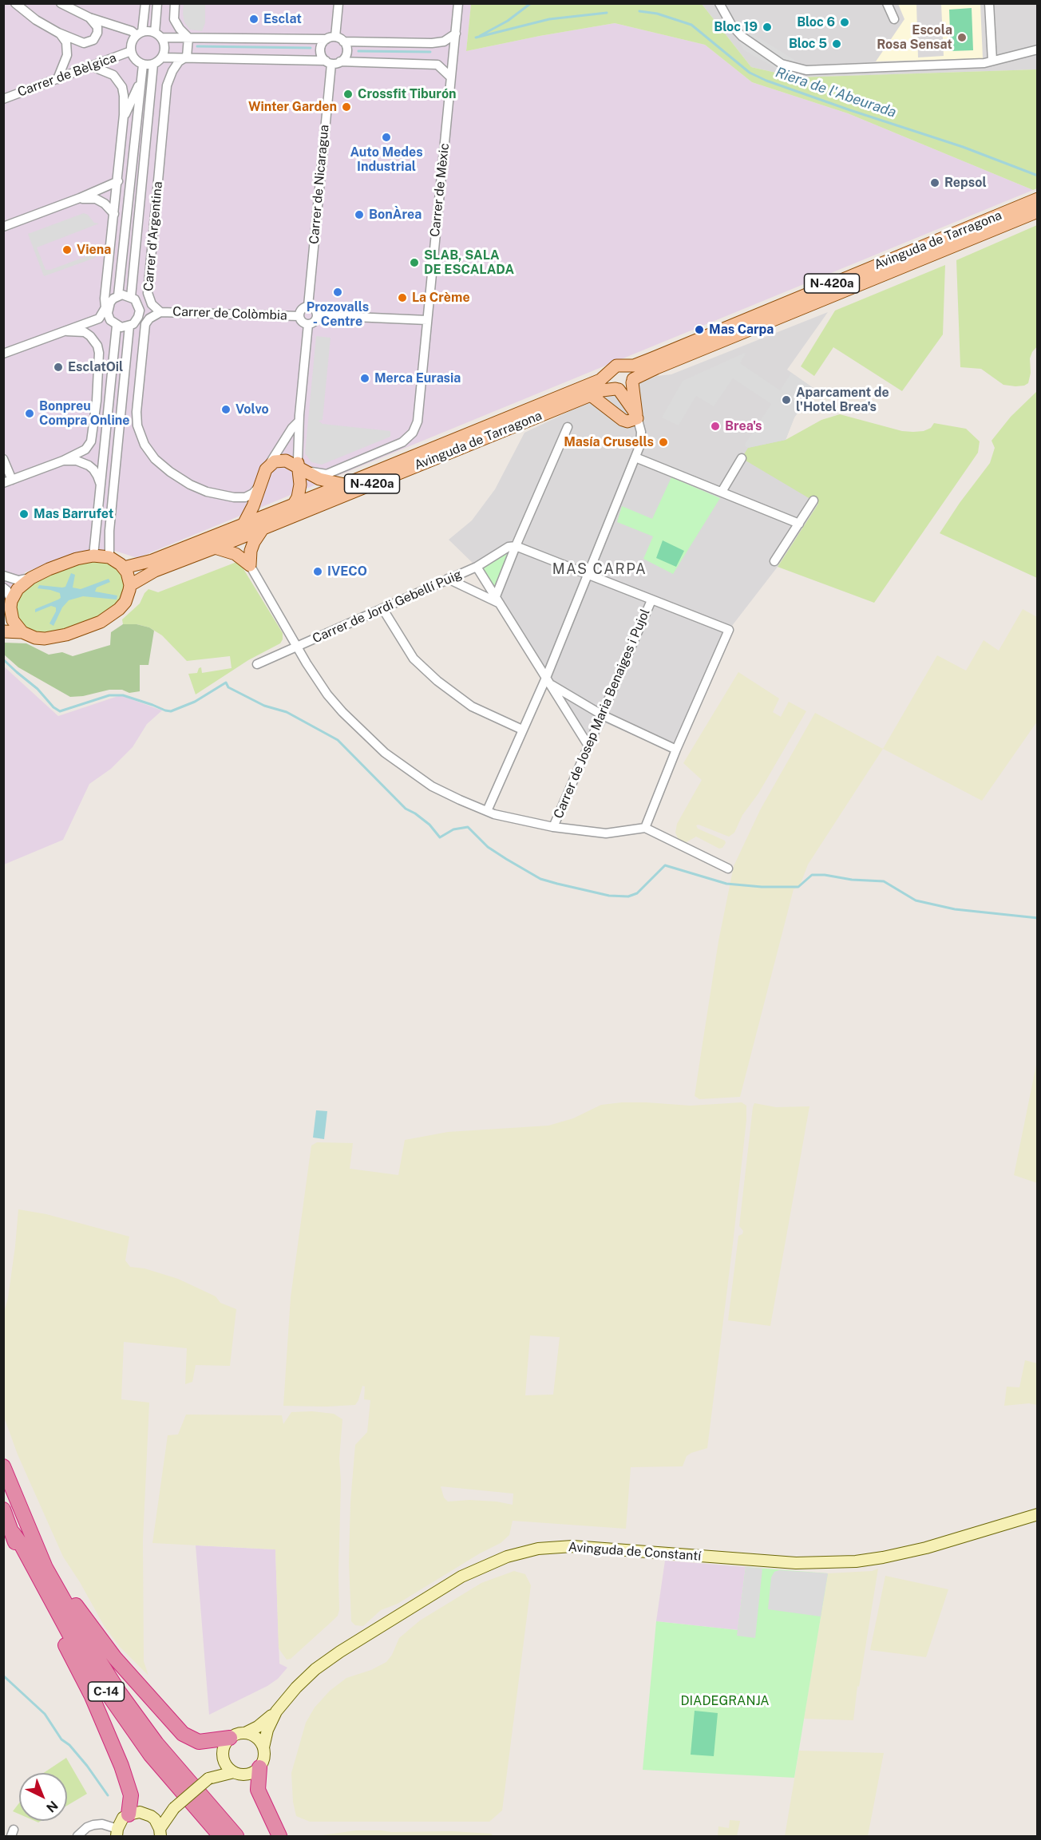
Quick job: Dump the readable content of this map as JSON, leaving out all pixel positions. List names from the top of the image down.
{
  "streets": {
    "highway": ["C-14"],
    "main road": ["Avinguda de Tarragona", "N-420a", "Avinguda de Constantí"],
    "street": [
      "Carrer de Bèlgica",
      "Carrer de Nicaragua",
      "Carrer de Mèxic",
      "Carrer d'Argentina",
      "Carrer de Colòmbia",
      "Carrer de Jordi Gebellí Puig",
      "Carrer de Josep Maria Benaiges i Pujol"
    ]
  },
  "crossings": [
    ["Carrer de Bèlgica", "Carrer d'Argentina"],
    ["Carrer de Nicaragua", "Carrer de Colòmbia"],
    ["Carrer de Mèxic", "N-420a"],
    ["Carrer d'Argentina", "Carrer de Colòmbia"],
    ["Avinguda de Tarragona", "N-420a"]
  ],
  "districts": ["MAS CARPA"],
  "water": ["Riera de l'Abeurada"],
  "parks": ["DIADEGRANJA"],
  "places": [
    "Esclat",
    "Bloc 6",
    "Bloc 19",
    "Escola Rosa Sensat",
    "Bloc 5",
    "Crossfit Tiburón",
    "Winter Garden",
    "Auto Medes Industrial",
    "Repsol",
    "BonÀrea",
    "Viena",
    "SLAB, SALA DE ESCALADA",
    "Prozovalls - Centre",
    "La Crème",
    "Mas Carpa",
    "EsclatOil",
    "Merca Eurasia",
    "Aparcament de l'Hotel Brea's",
    "Volvo",
    "Bonpreu Compra Online",
    "Brea's",
    "Masía Crusells",
    "Mas Barrufet",
    "IVECO"
  ],
  "north": "bottom right"
}
